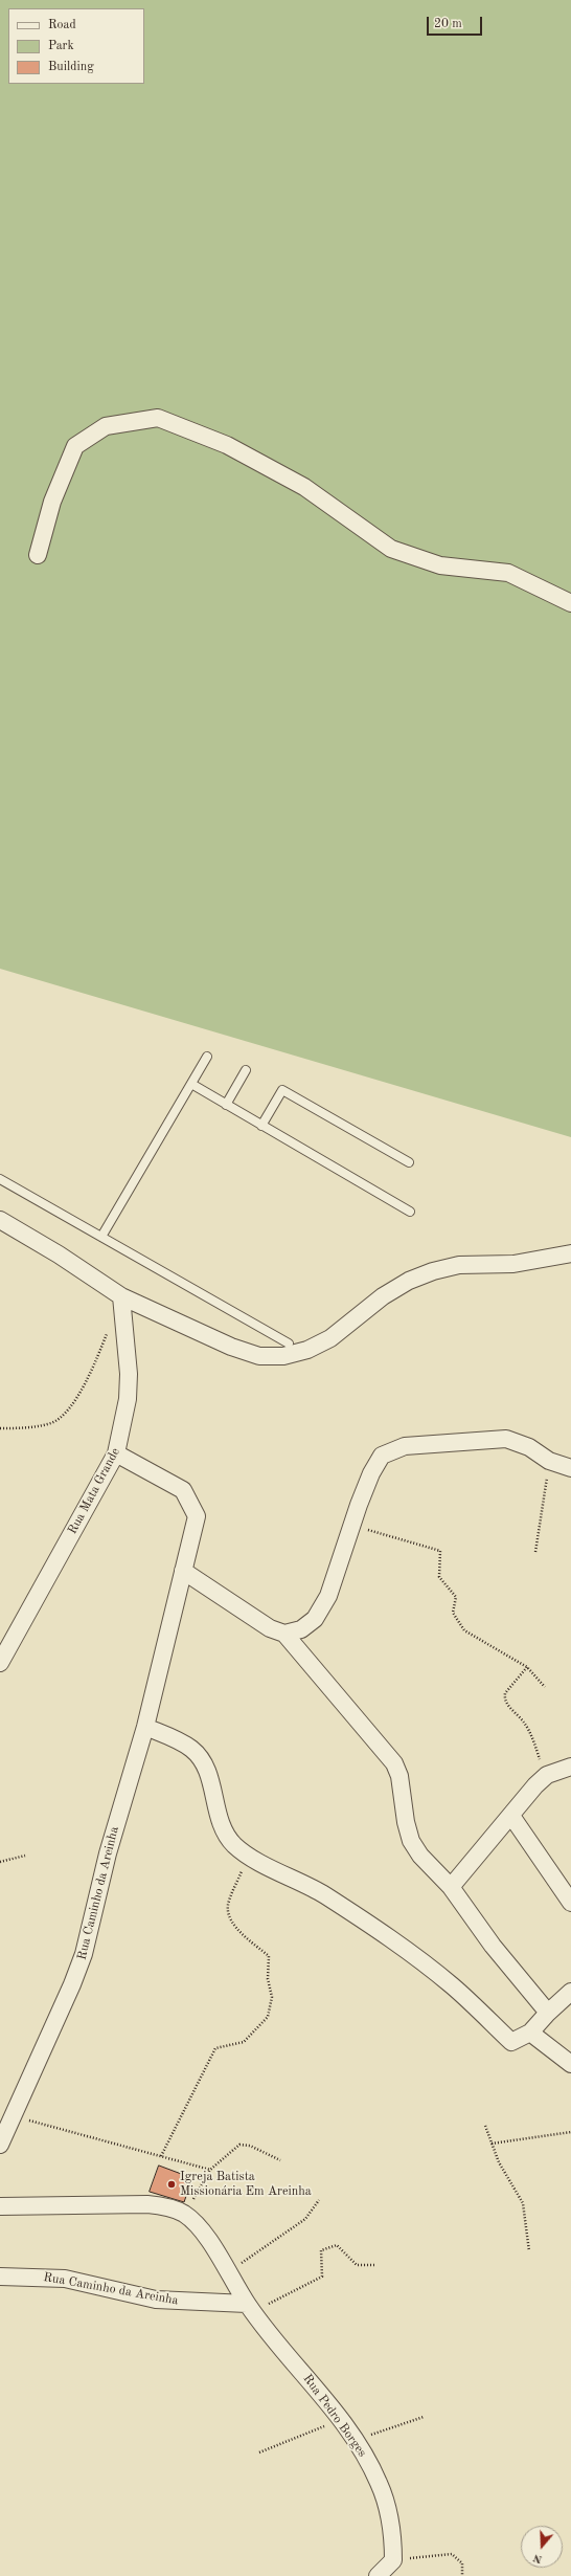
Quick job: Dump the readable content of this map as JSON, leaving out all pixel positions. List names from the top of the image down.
{
  "streets": {
    "street": ["Rua Mata Grande", "Rua Caminho da Areinha", "Rua Pedro Borges"]
  },
  "crossings": [
    ["Rua Mata Grande", "Rua Caminho da Areinha"],
    ["Rua Caminho da Areinha", "Rua Pedro Borges"]
  ],
  "places": ["Igreja Batista Missionária Em Areinha"],
  "legend": ["Road", "Park", "Building"],
  "scale_bar": "20 m",
  "north": "bottom"
}
